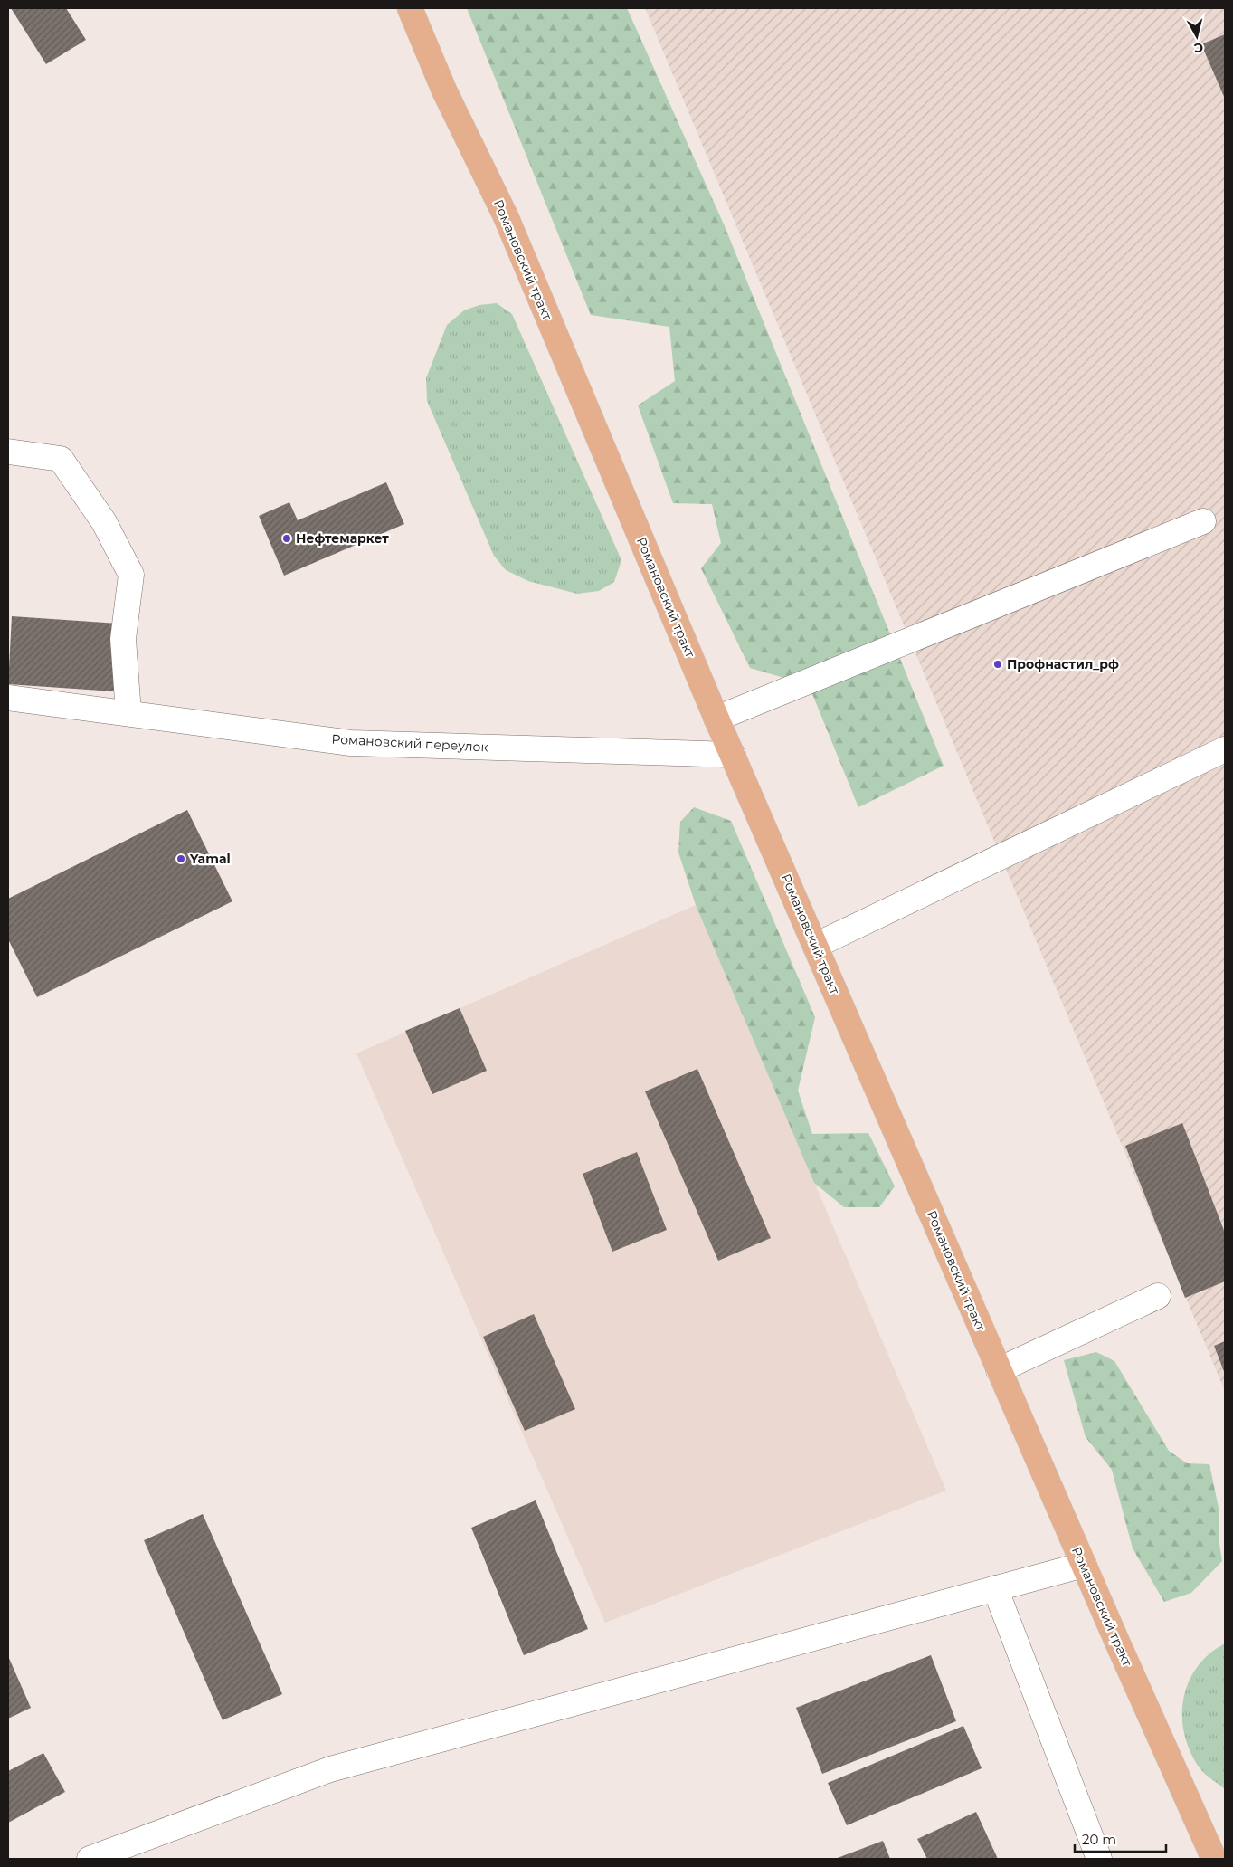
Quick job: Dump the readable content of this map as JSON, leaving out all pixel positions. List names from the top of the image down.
{
  "streets": {
    "main road": ["Романовский тракт"],
    "street": ["Романовский переулок"]
  },
  "crossings": [
    ["Романовский тракт", "Романовский переулок"]
  ],
  "places": ["Нефтемаркет", "Профнастил_рф", "Yamal"],
  "scale_bar": "20 m",
  "north": "bottom"
}
